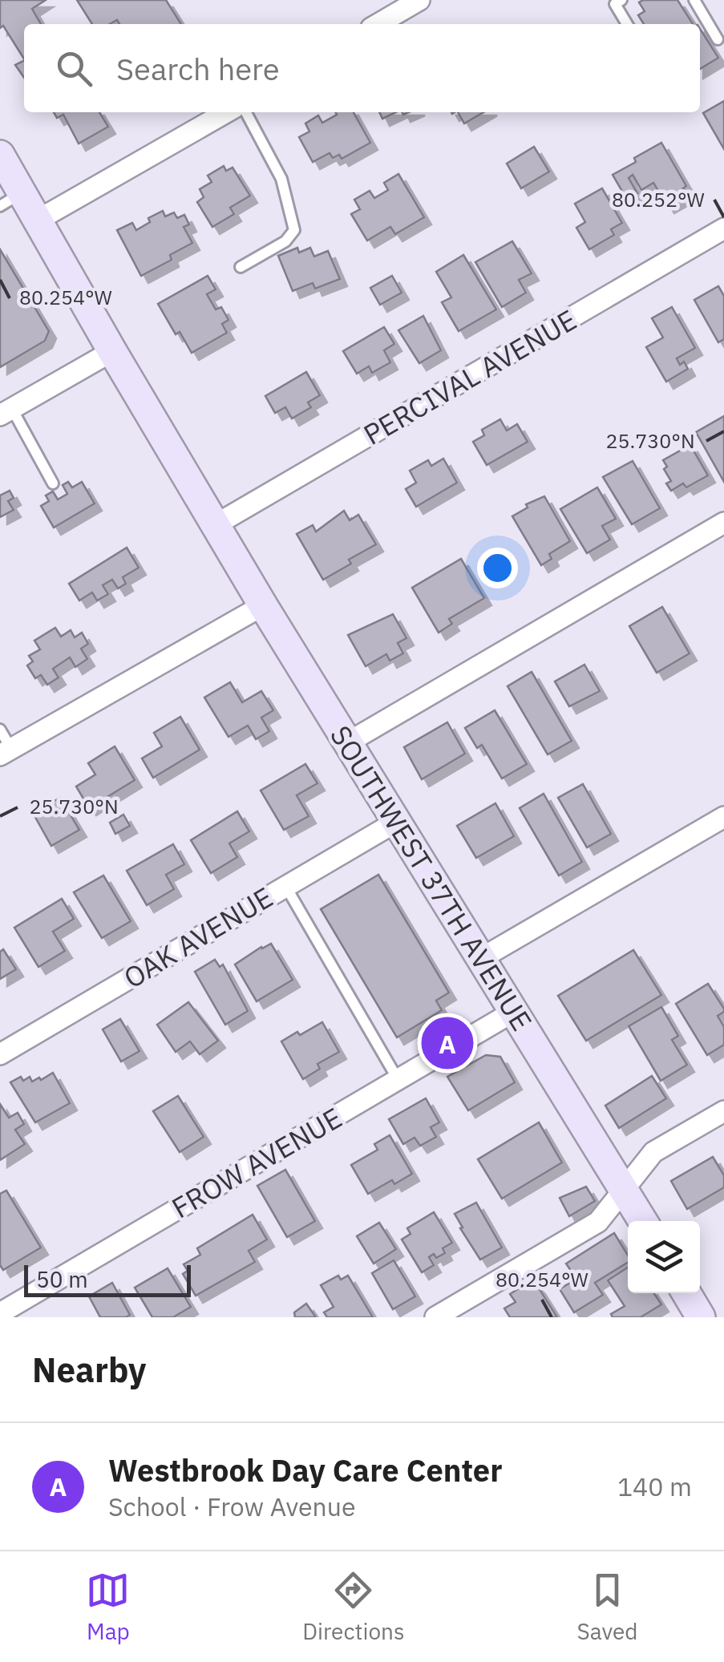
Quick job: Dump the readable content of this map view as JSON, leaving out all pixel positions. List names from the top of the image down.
{
  "streets": {
    "main road": ["SOUTHWEST 37TH AVENUE"],
    "street": ["PERCIVAL AVENUE", "OAK AVENUE", "FROW AVENUE"]
  },
  "crossings": [
    ["PERCIVAL AVENUE", "SOUTHWEST 37TH AVENUE"],
    ["SOUTHWEST 37TH AVENUE", "OAK AVENUE"],
    ["SOUTHWEST 37TH AVENUE", "FROW AVENUE"]
  ],
  "scale_bar": "50 m",
  "page": {
    "search": "Search here",
    "pins": "A",
    "scale": "50 m",
    "heading": "Nearby",
    "list": [
      {
        "mark": "A",
        "name": "Westbrook Day Care Center",
        "note": "School · Frow Avenue",
        "value": "140 m"
      }
    ],
    "nav": ["Map", "Directions", "Saved"]
  },
  "coordinates": ["80.252°W", "80.254°W", "25.730°N"]
}
